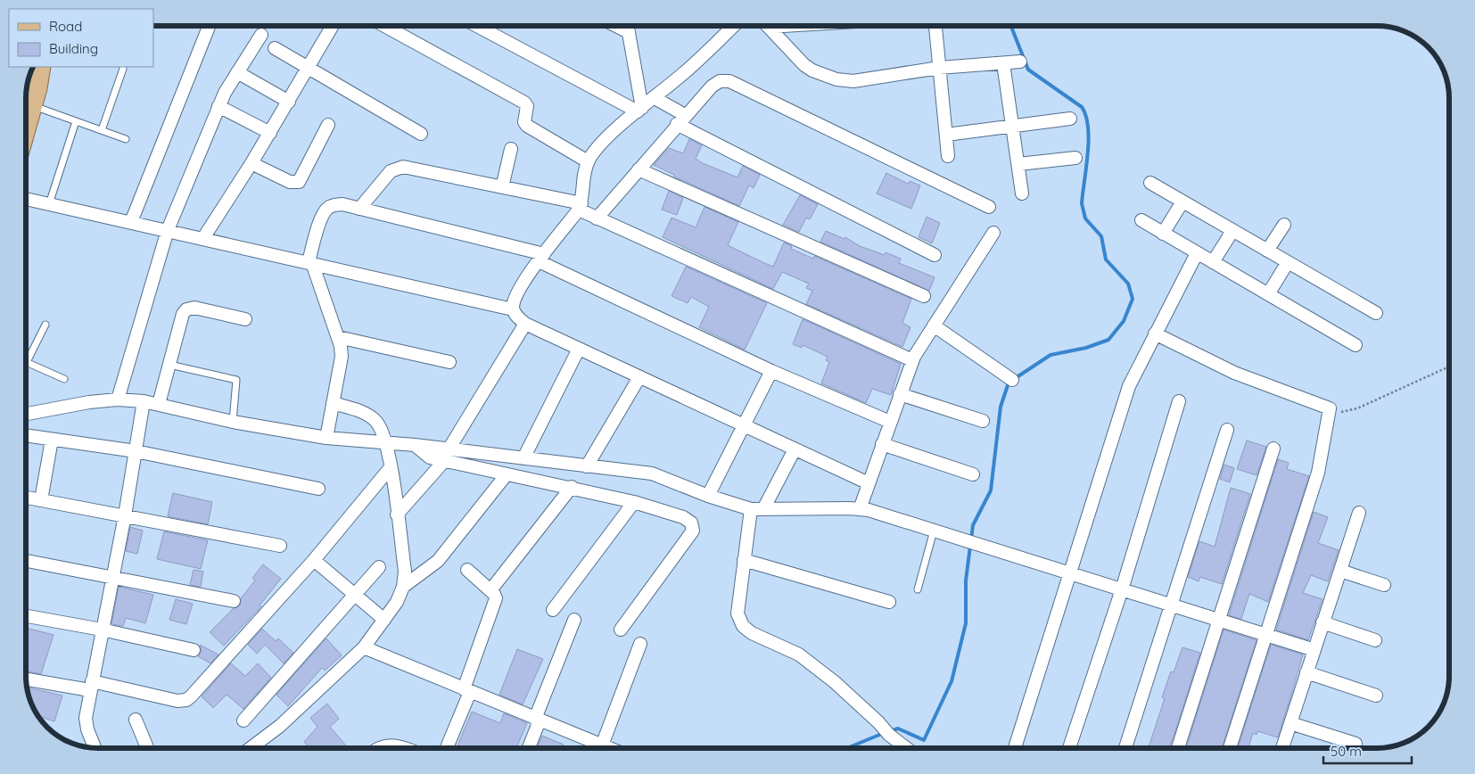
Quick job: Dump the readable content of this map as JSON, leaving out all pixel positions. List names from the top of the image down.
{
  "legend": ["Road", "Building"],
  "scale_bar": "50 m"
}
